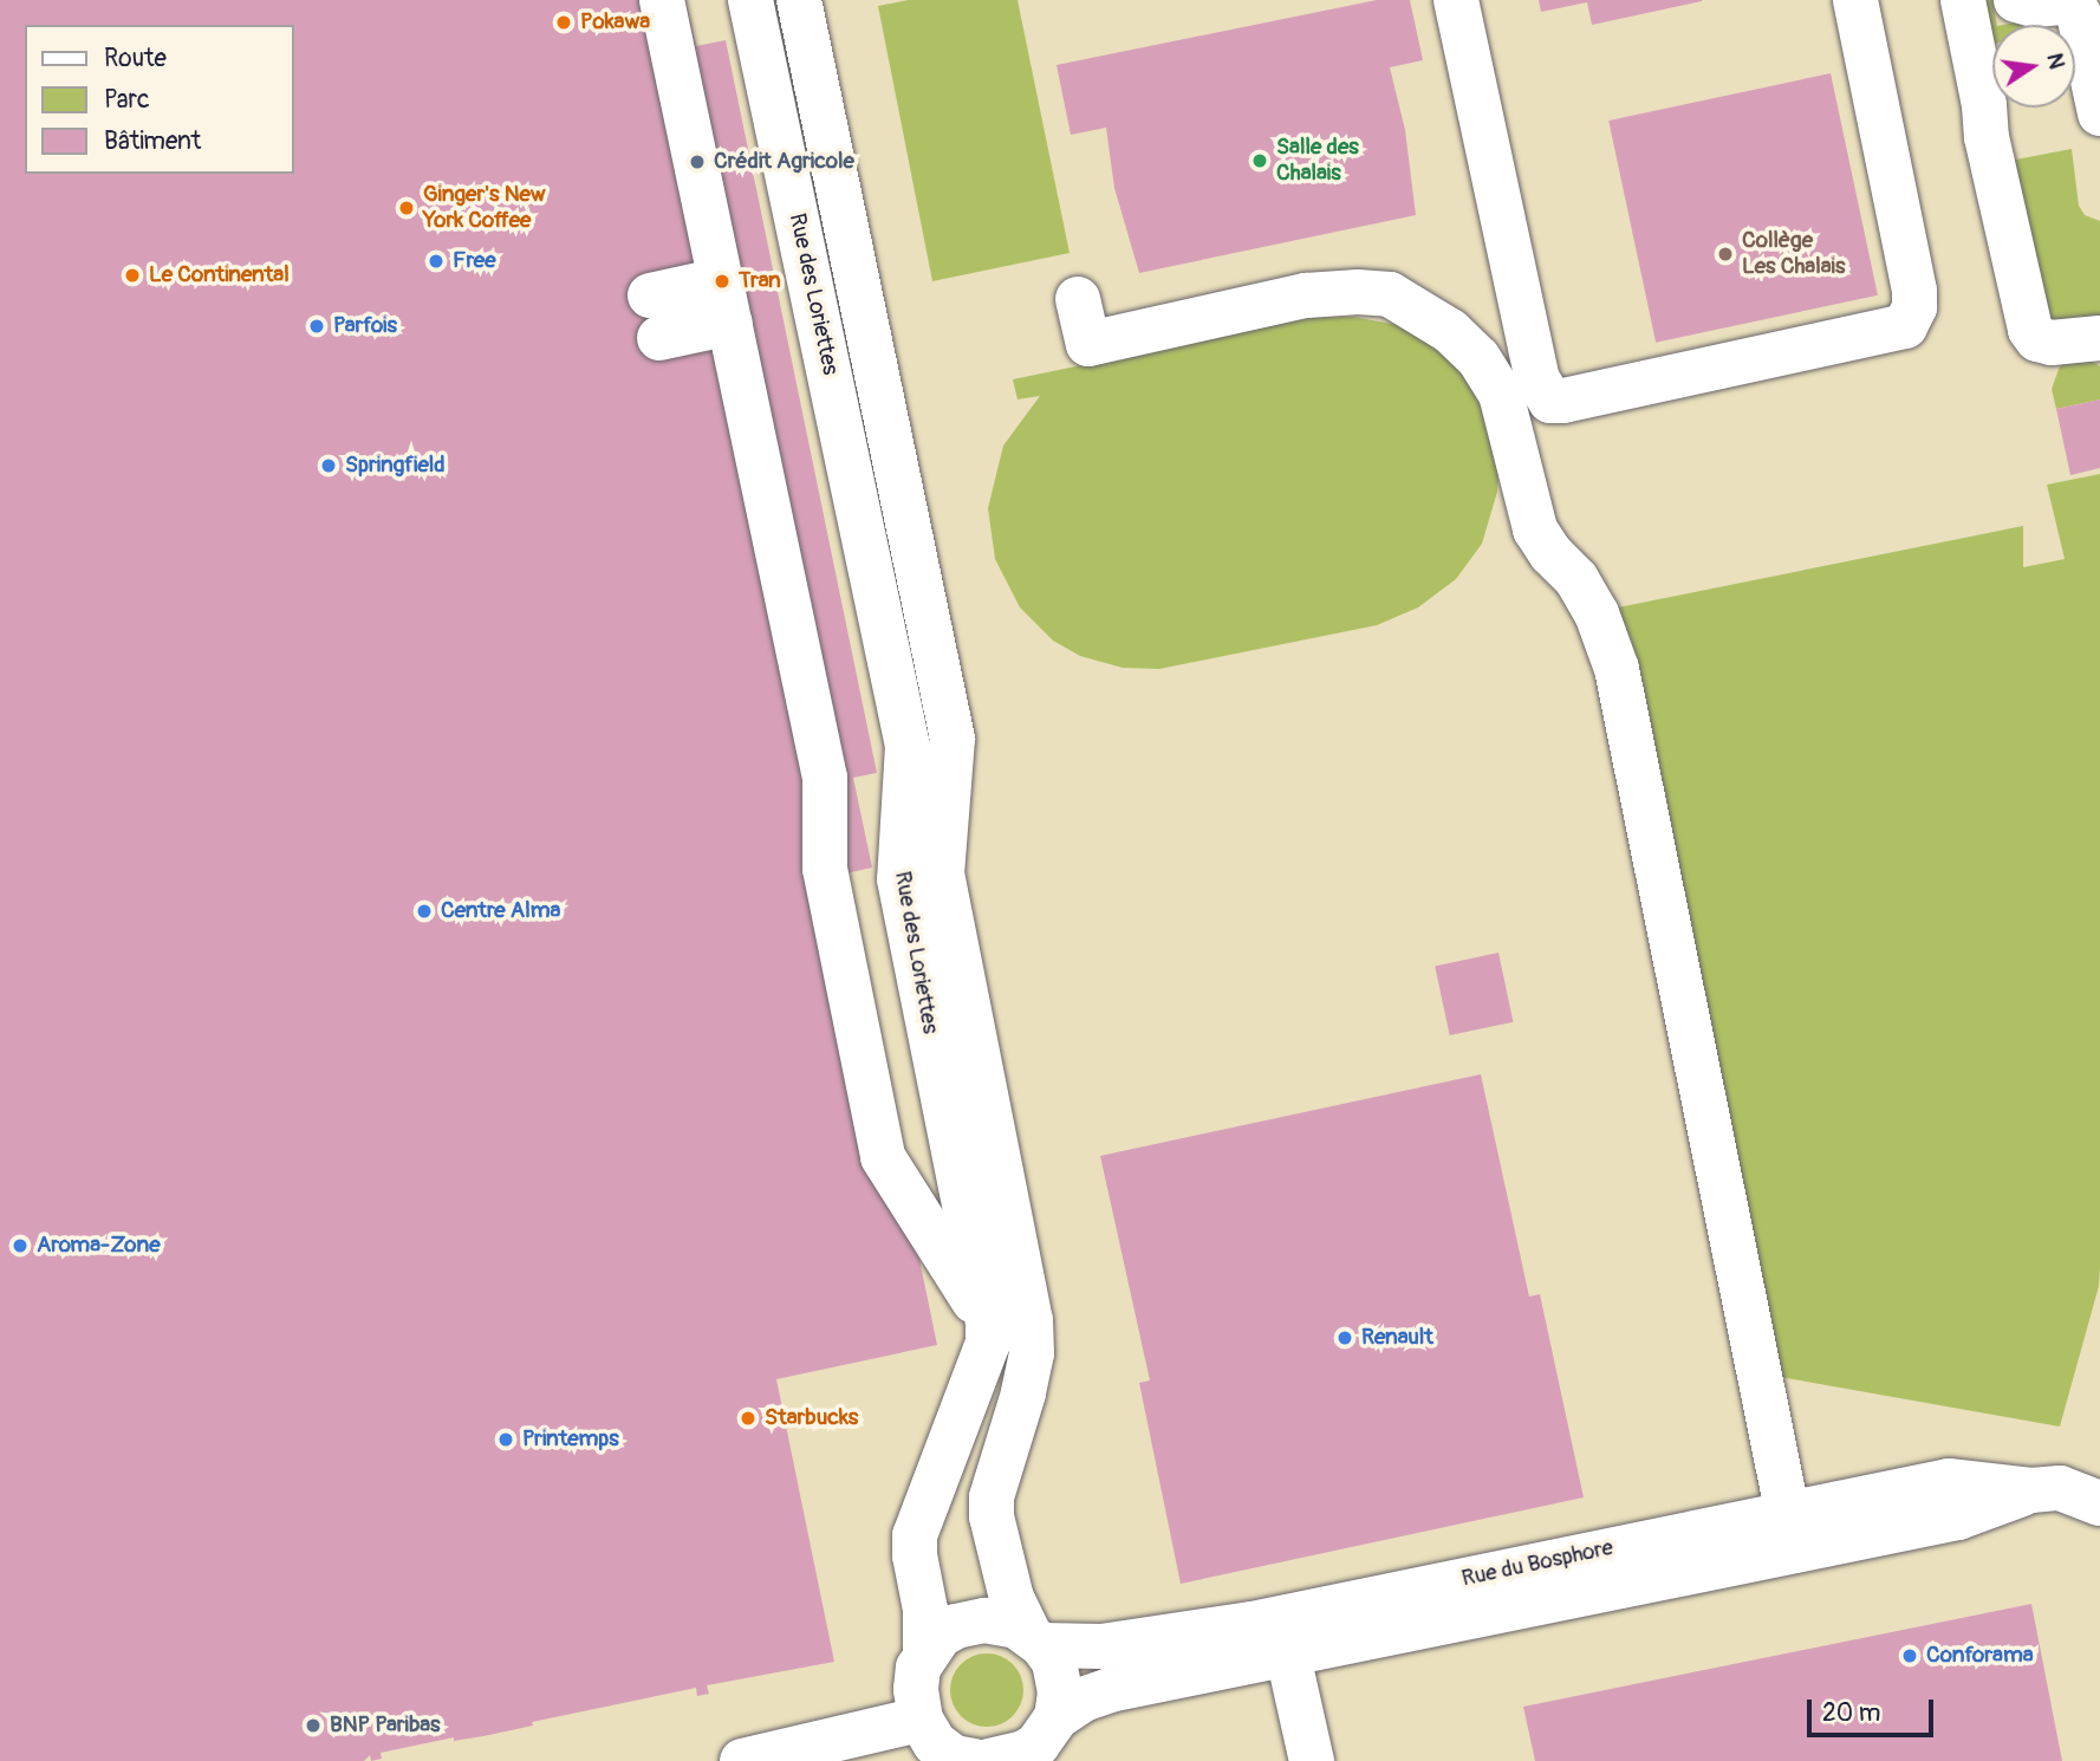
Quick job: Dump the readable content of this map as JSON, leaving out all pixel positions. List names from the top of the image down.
{
  "streets": {
    "street": ["Rue des Loriettes", "Rue du Bosphore"]
  },
  "crossings": [
    ["Rue des Loriettes", "Rue du Bosphore"]
  ],
  "places": [
    "Pokawa",
    "Salle des Chalais",
    "Crédit Agricole",
    "Ginger's New York Coffee",
    "Collège Les Chalais",
    "Free",
    "Le Continental",
    "Tran",
    "Parfois",
    "Springfield",
    "Centre Alma",
    "Aroma-Zone",
    "Renault",
    "Starbucks",
    "Printemps",
    "Conforama",
    "BNP Paribas"
  ],
  "legend": ["Route", "Parc", "Bâtiment"],
  "scale_bar": "20 m",
  "north": "right"
}
